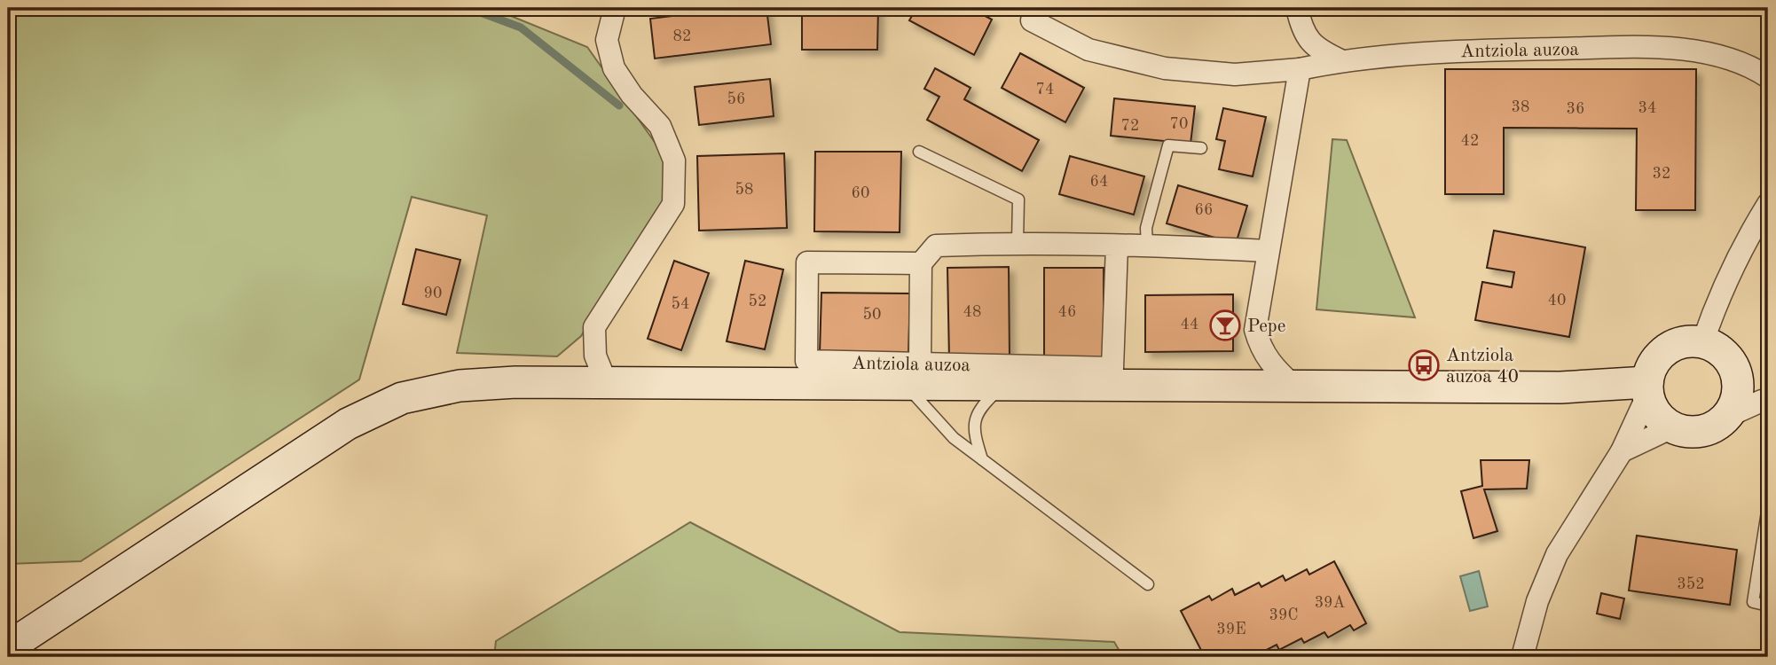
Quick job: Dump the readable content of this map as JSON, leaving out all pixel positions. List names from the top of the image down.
{
  "streets": {
    "street": ["Antziola auzoa"]
  },
  "places": {
    "bar": ["Pepe"],
    "bus stop": ["Antziola auzoa 40"]
  },
  "house_numbers": [
    "82",
    "74",
    "56",
    "38",
    "34",
    "36",
    "70",
    "72",
    "42",
    "32",
    "64",
    "58",
    "60",
    "66",
    "90",
    "40",
    "52",
    "54",
    "48",
    "46",
    "50",
    "44",
    "352",
    "39A",
    "39C",
    "39E"
  ]
}
